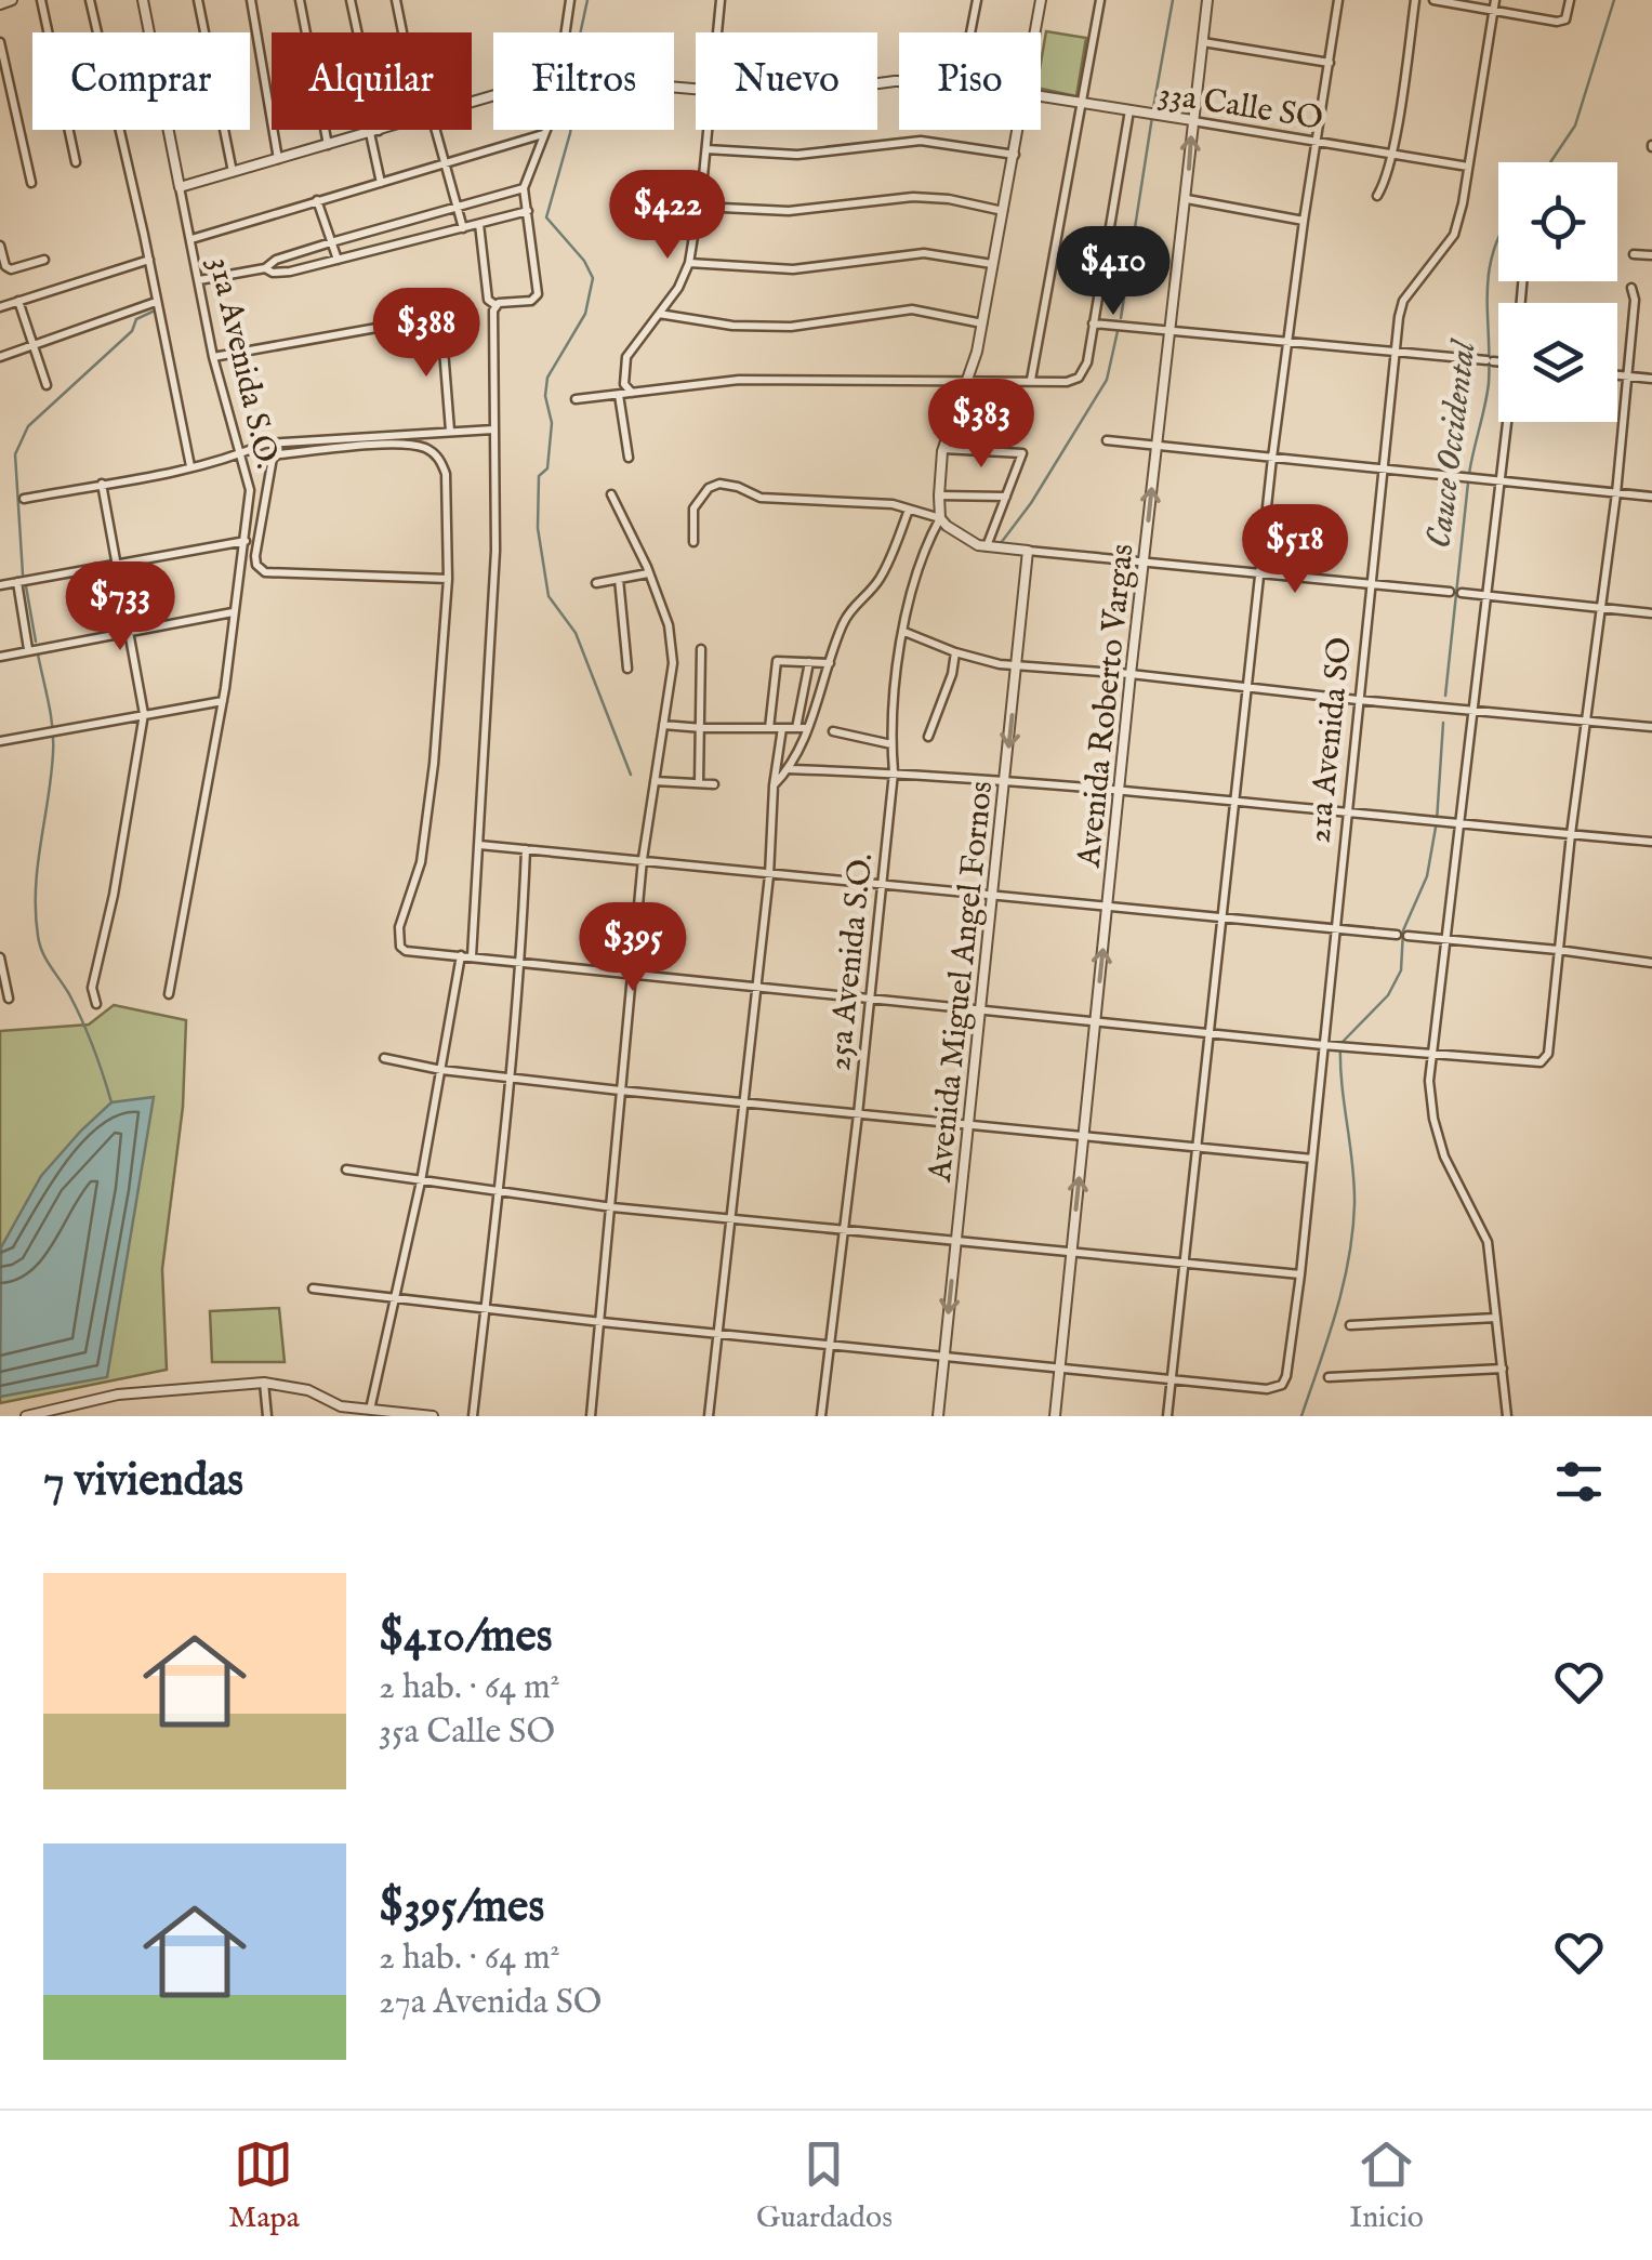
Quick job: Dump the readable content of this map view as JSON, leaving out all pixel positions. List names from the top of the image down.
{
  "streets": {
    "street": [
      "33a Calle SO",
      "31a Avenida S.O.",
      "Avenida Roberto Vargas",
      "21a Avenida SO",
      "25a Avenida S.O.",
      "Avenida Miguel Angel Fornos"
    ]
  },
  "crossings": [
    ["33a Calle SO", "31a Avenida S.O."],
    ["33a Calle SO", "Avenida Roberto Vargas"],
    ["33a Calle SO", "21a Avenida SO"]
  ],
  "water": ["Cauce Occidental"],
  "page": {
    "chip": [
      "Comprar",
      "Alquilar",
      "Filtros",
      "Nuevo",
      "Piso"
    ],
    "price": [
      "$422",
      "$410",
      "$388",
      "$383",
      "$518",
      "$733",
      "$395"
    ],
    "heading": "7 viviendas",
    "list": [
      {
        "name": "$410/mes",
        "note": "2 hab. · 64 m² · 35a Calle SO"
      },
      {
        "name": "$395/mes",
        "note": "2 hab. · 64 m² · 27a Avenida SO"
      }
    ],
    "tabs": ["Mapa", "Guardados", "Inicio"]
  }
}
